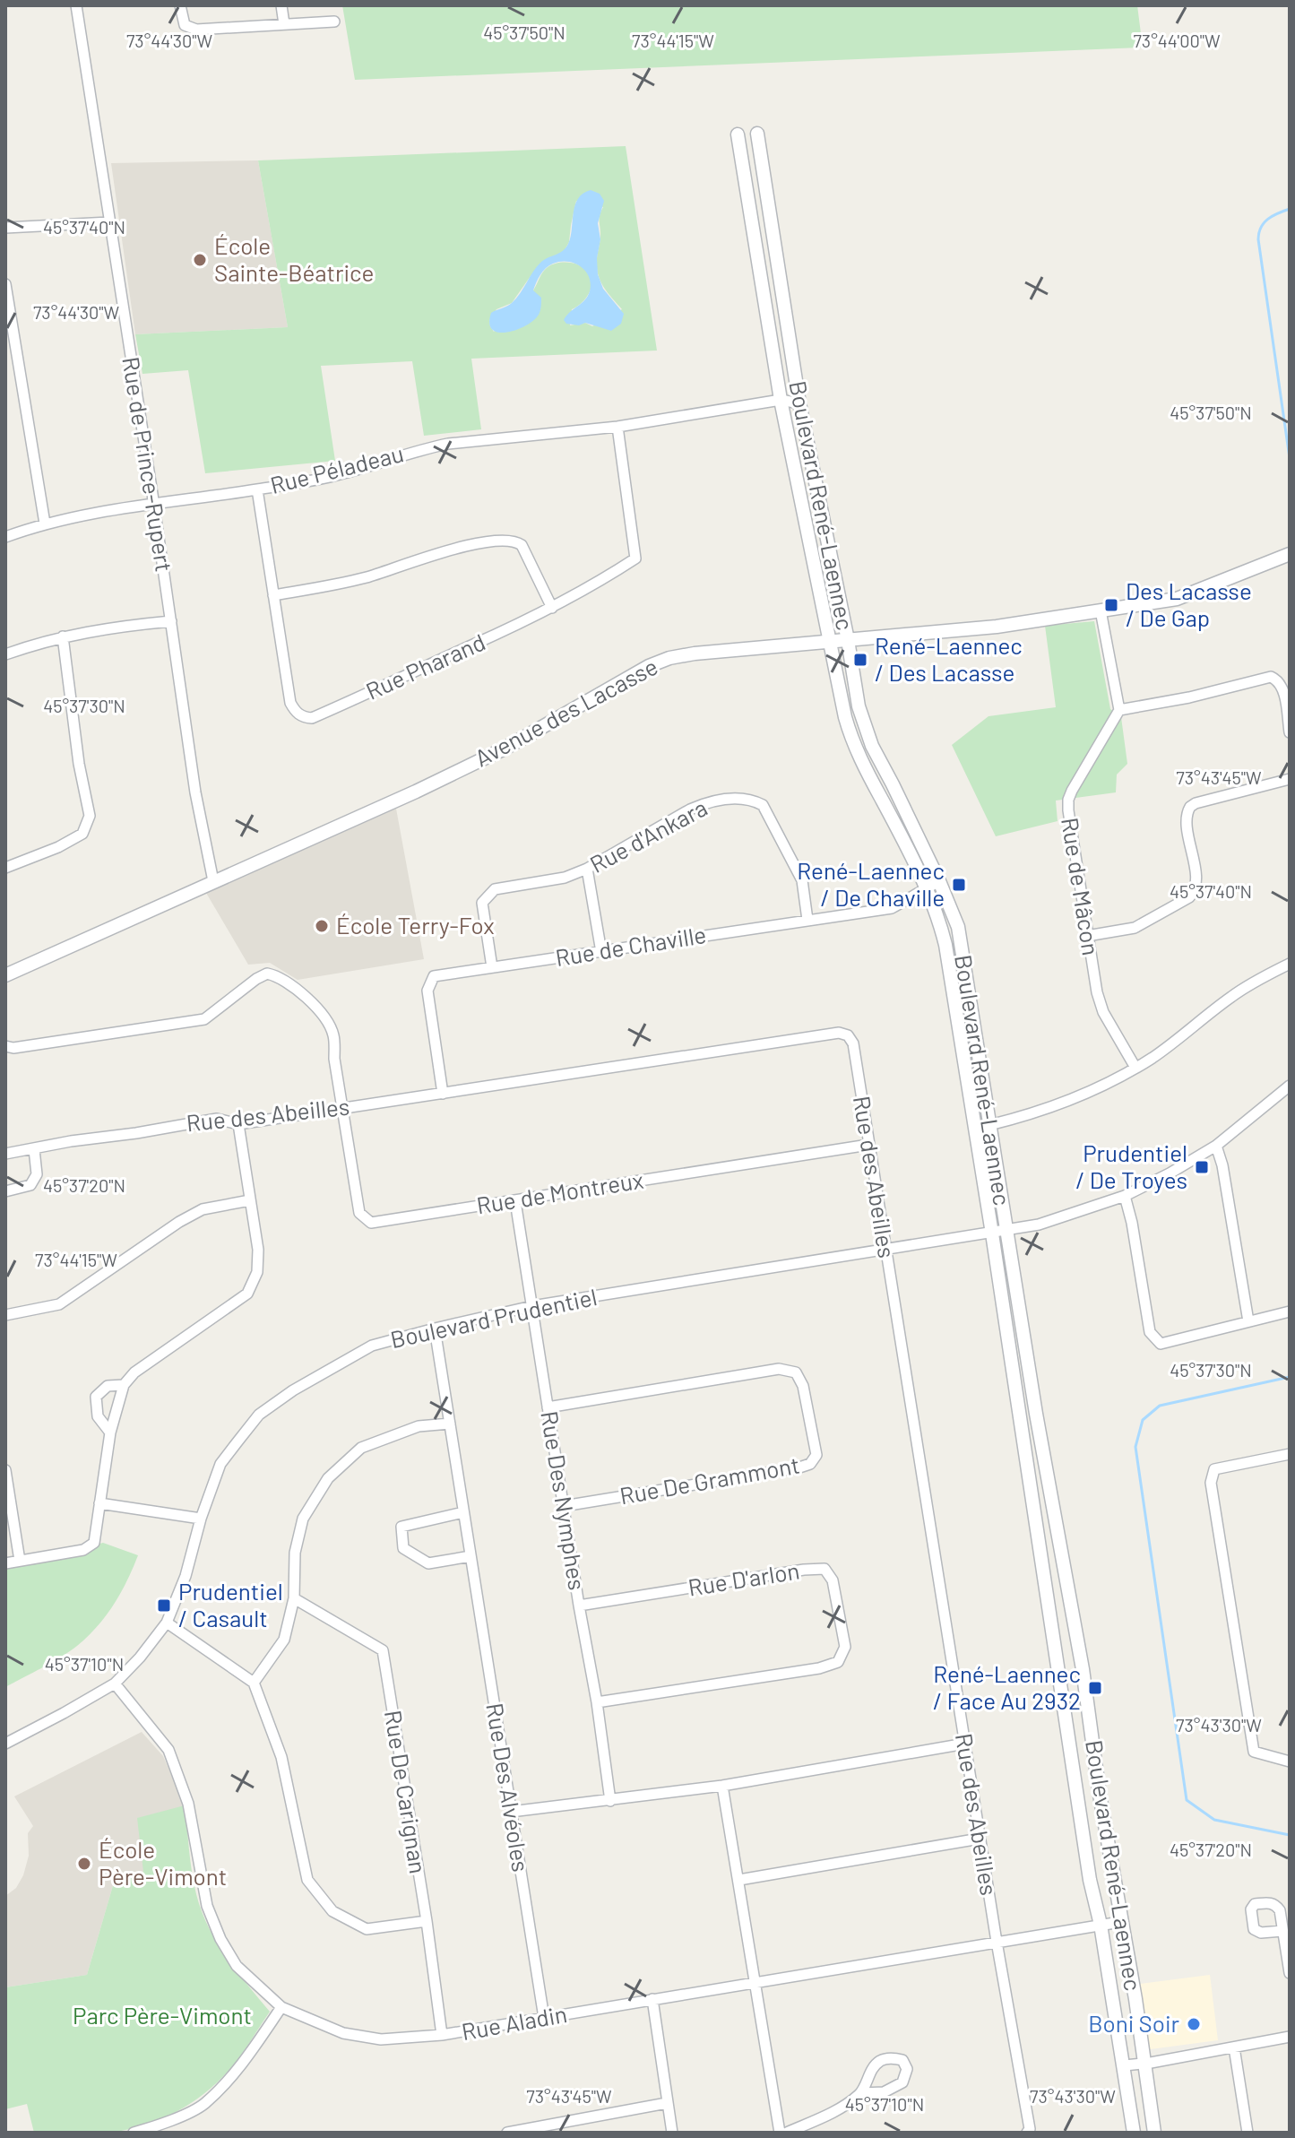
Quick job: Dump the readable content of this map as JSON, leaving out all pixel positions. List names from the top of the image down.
{
  "streets": {
    "street": [
      "Rue de Prince-Rupert",
      "Rue Péladeau",
      "Boulevard René-Laennec",
      "Rue Pharand",
      "Avenue des Lacasse",
      "Rue d'Ankara",
      "Rue de Mâcon",
      "Rue de Chaville",
      "Rue des Abeilles",
      "Rue de Montreux",
      "Boulevard Prudentiel",
      "Rue De Grammont",
      "Rue Des Nymphes",
      "Rue D'arlon",
      "Rue Des Alvéoles",
      "Rue De Carignan",
      "Rue Aladin"
    ]
  },
  "crossings": [
    ["Rue de Prince-Rupert", "Rue Péladeau"],
    ["Rue de Prince-Rupert", "Avenue des Lacasse"],
    ["Rue Péladeau", "Boulevard René-Laennec"],
    ["Rue Péladeau", "Rue Pharand"],
    ["Boulevard René-Laennec", "Avenue des Lacasse"],
    ["Boulevard René-Laennec", "Rue de Chaville"],
    ["Boulevard René-Laennec", "Boulevard Prudentiel"],
    ["Boulevard René-Laennec", "Rue Aladin"],
    ["Rue d'Ankara", "Rue de Chaville"],
    ["Rue de Chaville", "Rue des Abeilles"],
    ["Rue des Abeilles", "Rue de Montreux"],
    ["Rue des Abeilles", "Boulevard Prudentiel"],
    ["Rue des Abeilles", "Rue Aladin"],
    ["Rue de Montreux", "Rue Des Nymphes"],
    ["Boulevard Prudentiel", "Rue Des Nymphes"],
    ["Boulevard Prudentiel", "Rue Des Alvéoles"],
    ["Boulevard Prudentiel", "Rue Aladin"],
    ["Rue De Grammont", "Rue Des Nymphes"],
    ["Rue Des Nymphes", "Rue D'arlon"],
    ["Rue Des Alvéoles", "Rue Aladin"],
    ["Rue De Carignan", "Rue Aladin"]
  ],
  "parks": ["Parc Père-Vimont"],
  "places": {
    "other": [
      "École Sainte-Béatrice",
      "École Terry-Fox",
      "École Père-Vimont",
      "Boni Soir"
    ],
    "transit": [
      "Des Lacasse / De Gap",
      "René-Laennec / Des Lacasse",
      "René-Laennec / De Chaville",
      "Prudentiel / De Troyes",
      "Prudentiel / Casault",
      "René-Laennec / Face Au 2932"
    ]
  },
  "coordinates": [
    "45°37'50\"N",
    "73°44'30\"W",
    "73°44'15\"W",
    "73°44'00\"W",
    "45°37'40\"N",
    "45°37'30\"N",
    "73°43'45\"W",
    "45°37'20\"N",
    "45°37'10\"N",
    "73°43'30\"W"
  ]
}
